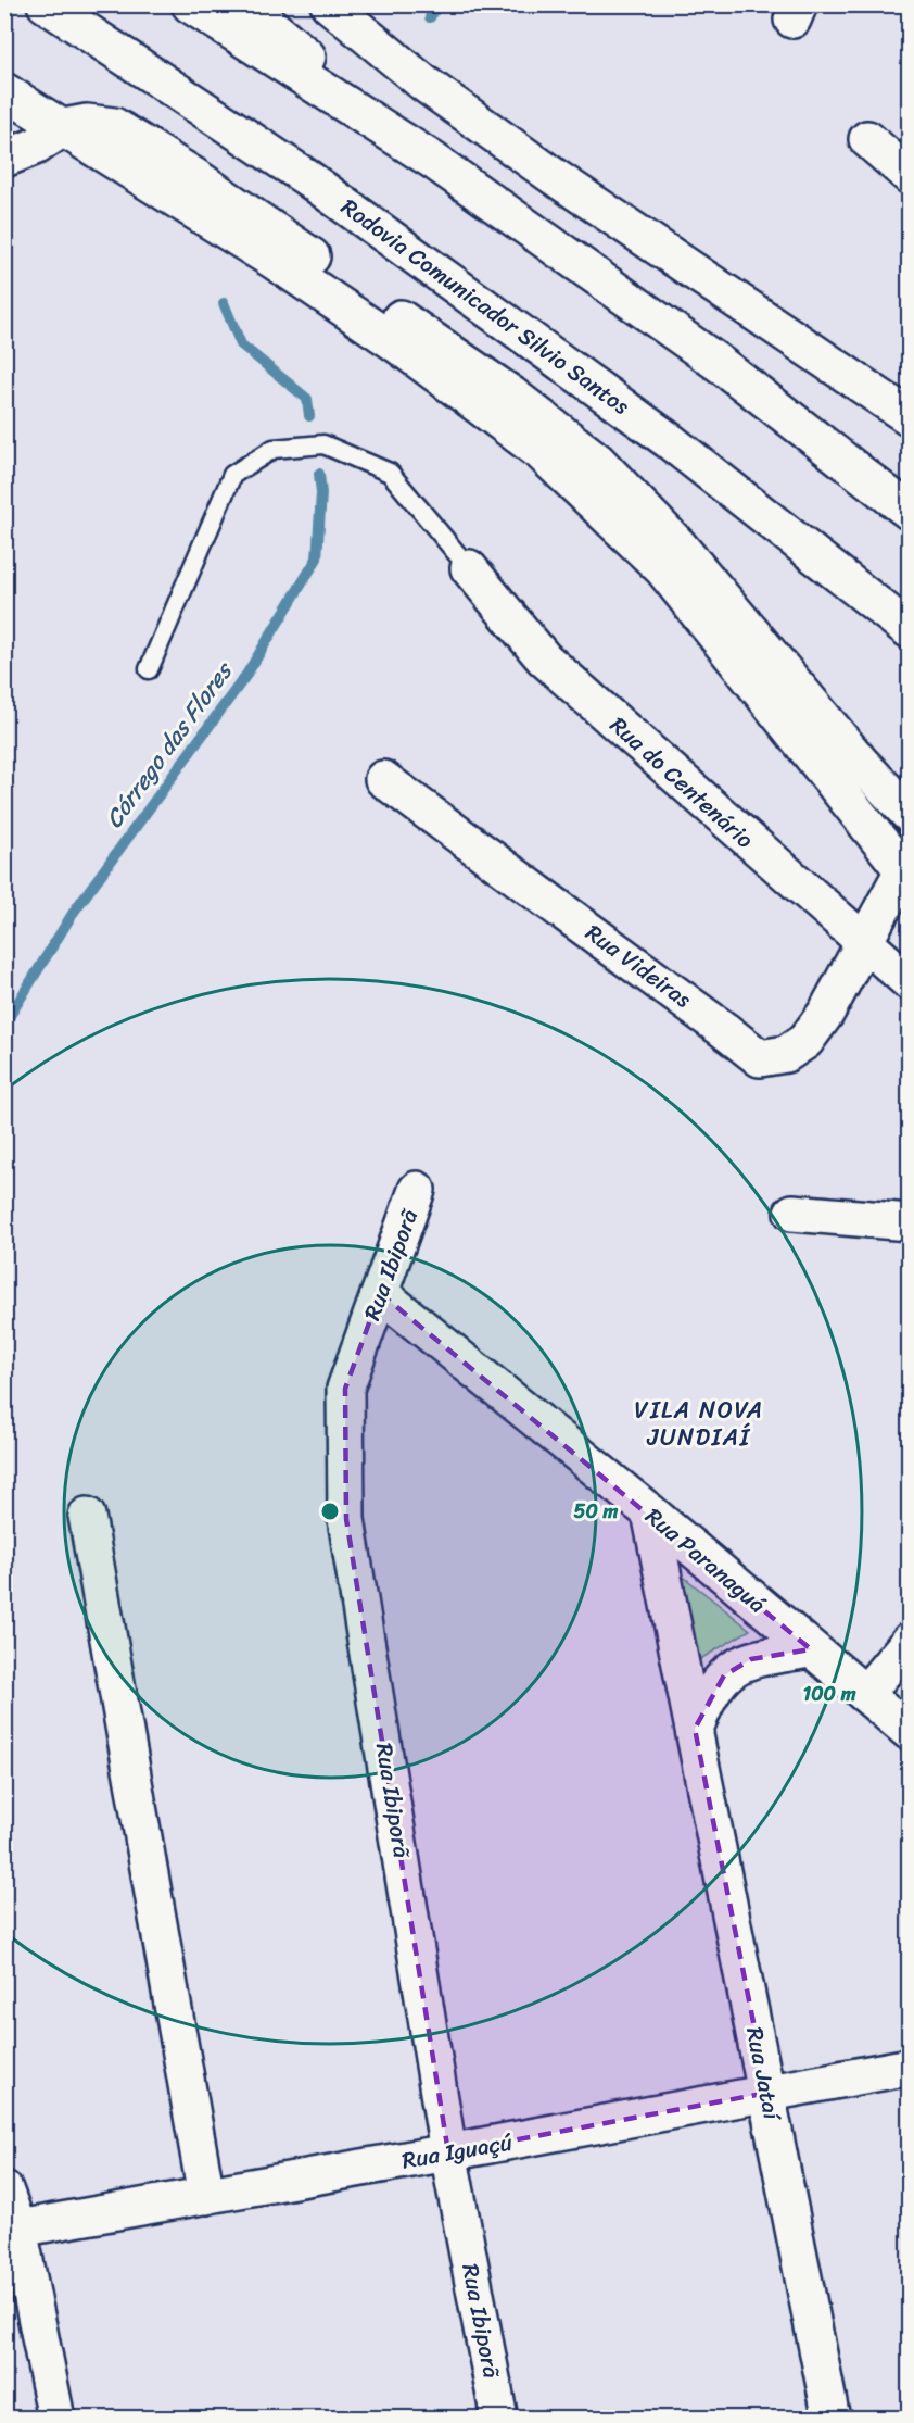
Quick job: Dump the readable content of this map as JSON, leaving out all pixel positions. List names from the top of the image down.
{
  "streets": {
    "main road": [
      "Rodovia Comunicador Silvio Santos",
      "Rua do Centenário",
      "Rua Videiras",
      "Rua Ibiporã",
      "Rua Paranaguá",
      "Rua Jataí",
      "Rua Iguaçú"
    ]
  },
  "crossings": [
    ["Rua do Centenário", "Rua Videiras"],
    ["Rua Ibiporã", "Rua Paranaguá"],
    ["Rua Ibiporã", "Rua Iguaçú"],
    ["Rua Paranaguá", "Rua Jataí"],
    ["Rua Jataí", "Rua Iguaçú"]
  ],
  "districts": ["VILA NOVA JUNDIAÍ"],
  "water": ["Córrego das Flores"],
  "rings": ["50 m", "100 m"]
}
